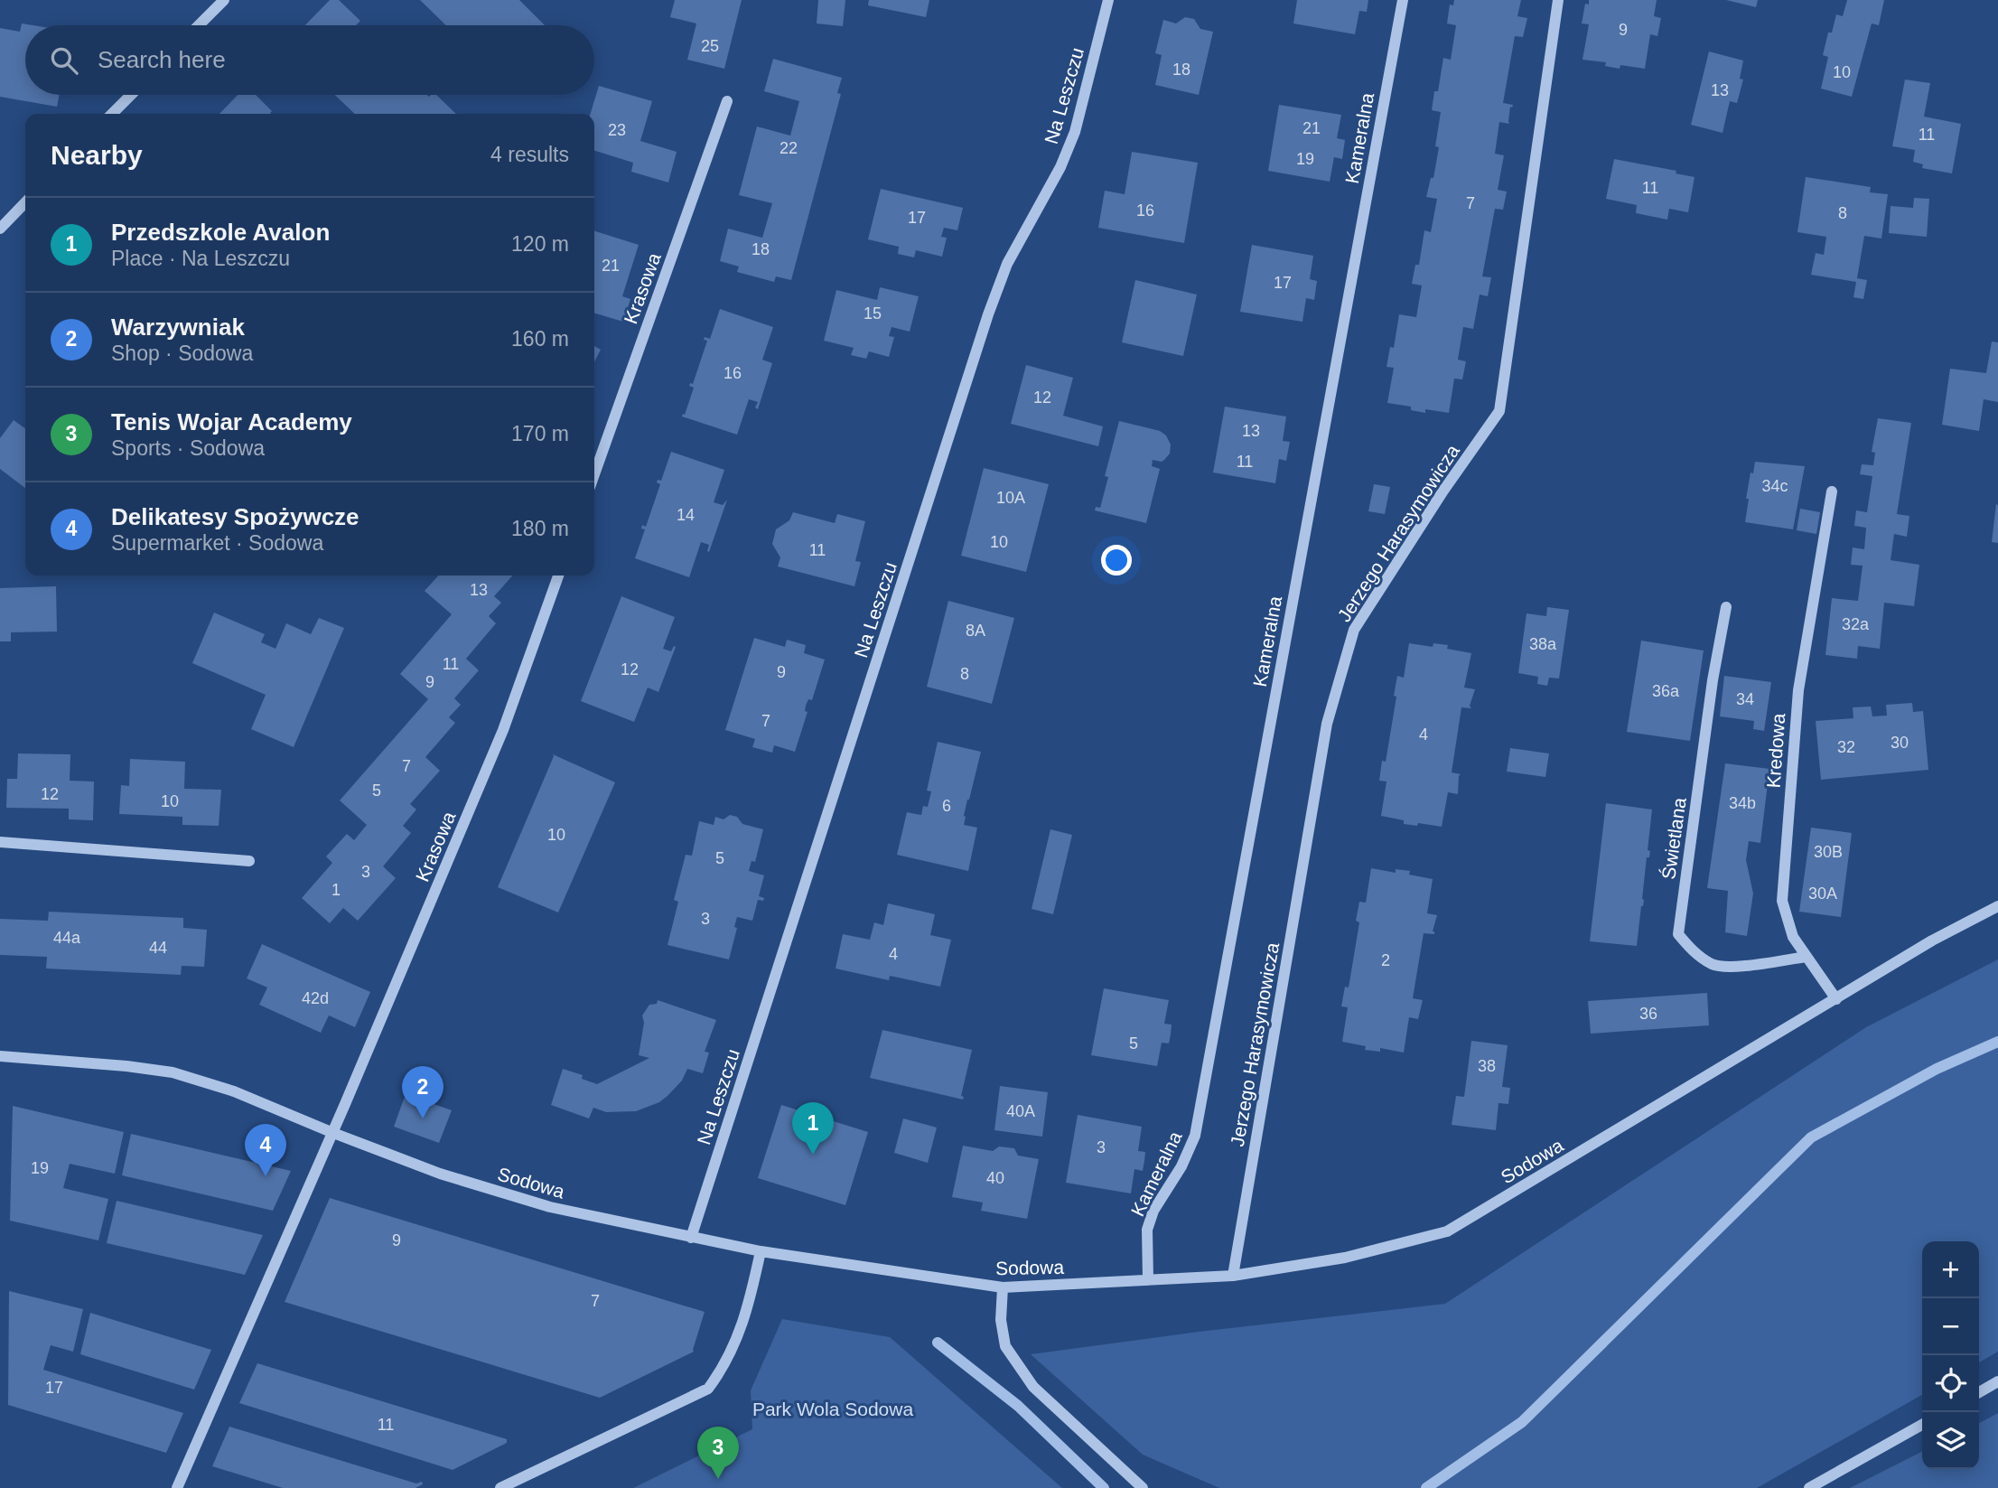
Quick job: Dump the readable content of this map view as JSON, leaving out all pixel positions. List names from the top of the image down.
{
  "streets": {
    "street": [
      "Na Leszczu",
      "Kameralna",
      "Krasowa",
      "Jerzego Harasymowicza",
      "Kredowa",
      "Świetlana",
      "Sodowa"
    ]
  },
  "crossings": [
    ["Na Leszczu", "Sodowa"],
    ["Kameralna", "Sodowa"],
    ["Krasowa", "Sodowa"],
    ["Jerzego Harasymowicza", "Sodowa"],
    ["Kredowa", "Świetlana"],
    ["Kredowa", "Sodowa"]
  ],
  "parks": ["Park Wola Sodowa"],
  "house_numbers": [
    "9",
    "25",
    "18",
    "10",
    "13",
    "21",
    "23",
    "11",
    "22",
    "19",
    "11",
    "7",
    "16",
    "8",
    "17",
    "18",
    "21",
    "17",
    "15",
    "16",
    "12",
    "13",
    "11",
    "34c",
    "10A",
    "14",
    "10",
    "11",
    "13",
    "32a",
    "8A",
    "38a",
    "11",
    "12",
    "9",
    "8",
    "9",
    "36a",
    "34",
    "7",
    "4",
    "30",
    "32",
    "7",
    "5",
    "12",
    "10",
    "34b",
    "6",
    "10",
    "30B",
    "5",
    "3",
    "1",
    "30A",
    "3",
    "44a",
    "44",
    "4",
    "2",
    "42d",
    "36",
    "5",
    "38",
    "40A",
    "3",
    "19",
    "40",
    "9",
    "7",
    "17",
    "11"
  ],
  "page": {
    "search": "Search here",
    "heading": ["Nearby", "4 results"],
    "list": [
      {
        "mark": "1",
        "name": "Przedszkole Avalon",
        "note": "Place · Na Leszczu",
        "value": "120 m"
      },
      {
        "mark": "2",
        "name": "Warzywniak",
        "note": "Shop · Sodowa",
        "value": "160 m"
      },
      {
        "mark": "3",
        "name": "Tenis Wojar Academy",
        "note": "Sports · Sodowa",
        "value": "170 m"
      },
      {
        "mark": "4",
        "name": "Delikatesy Spożywcze",
        "note": "Supermarket · Sodowa",
        "value": "180 m"
      }
    ],
    "pins": [
      "2",
      "1",
      "4",
      "3"
    ],
    "map_buttons": ["+", "−"]
  }
}
